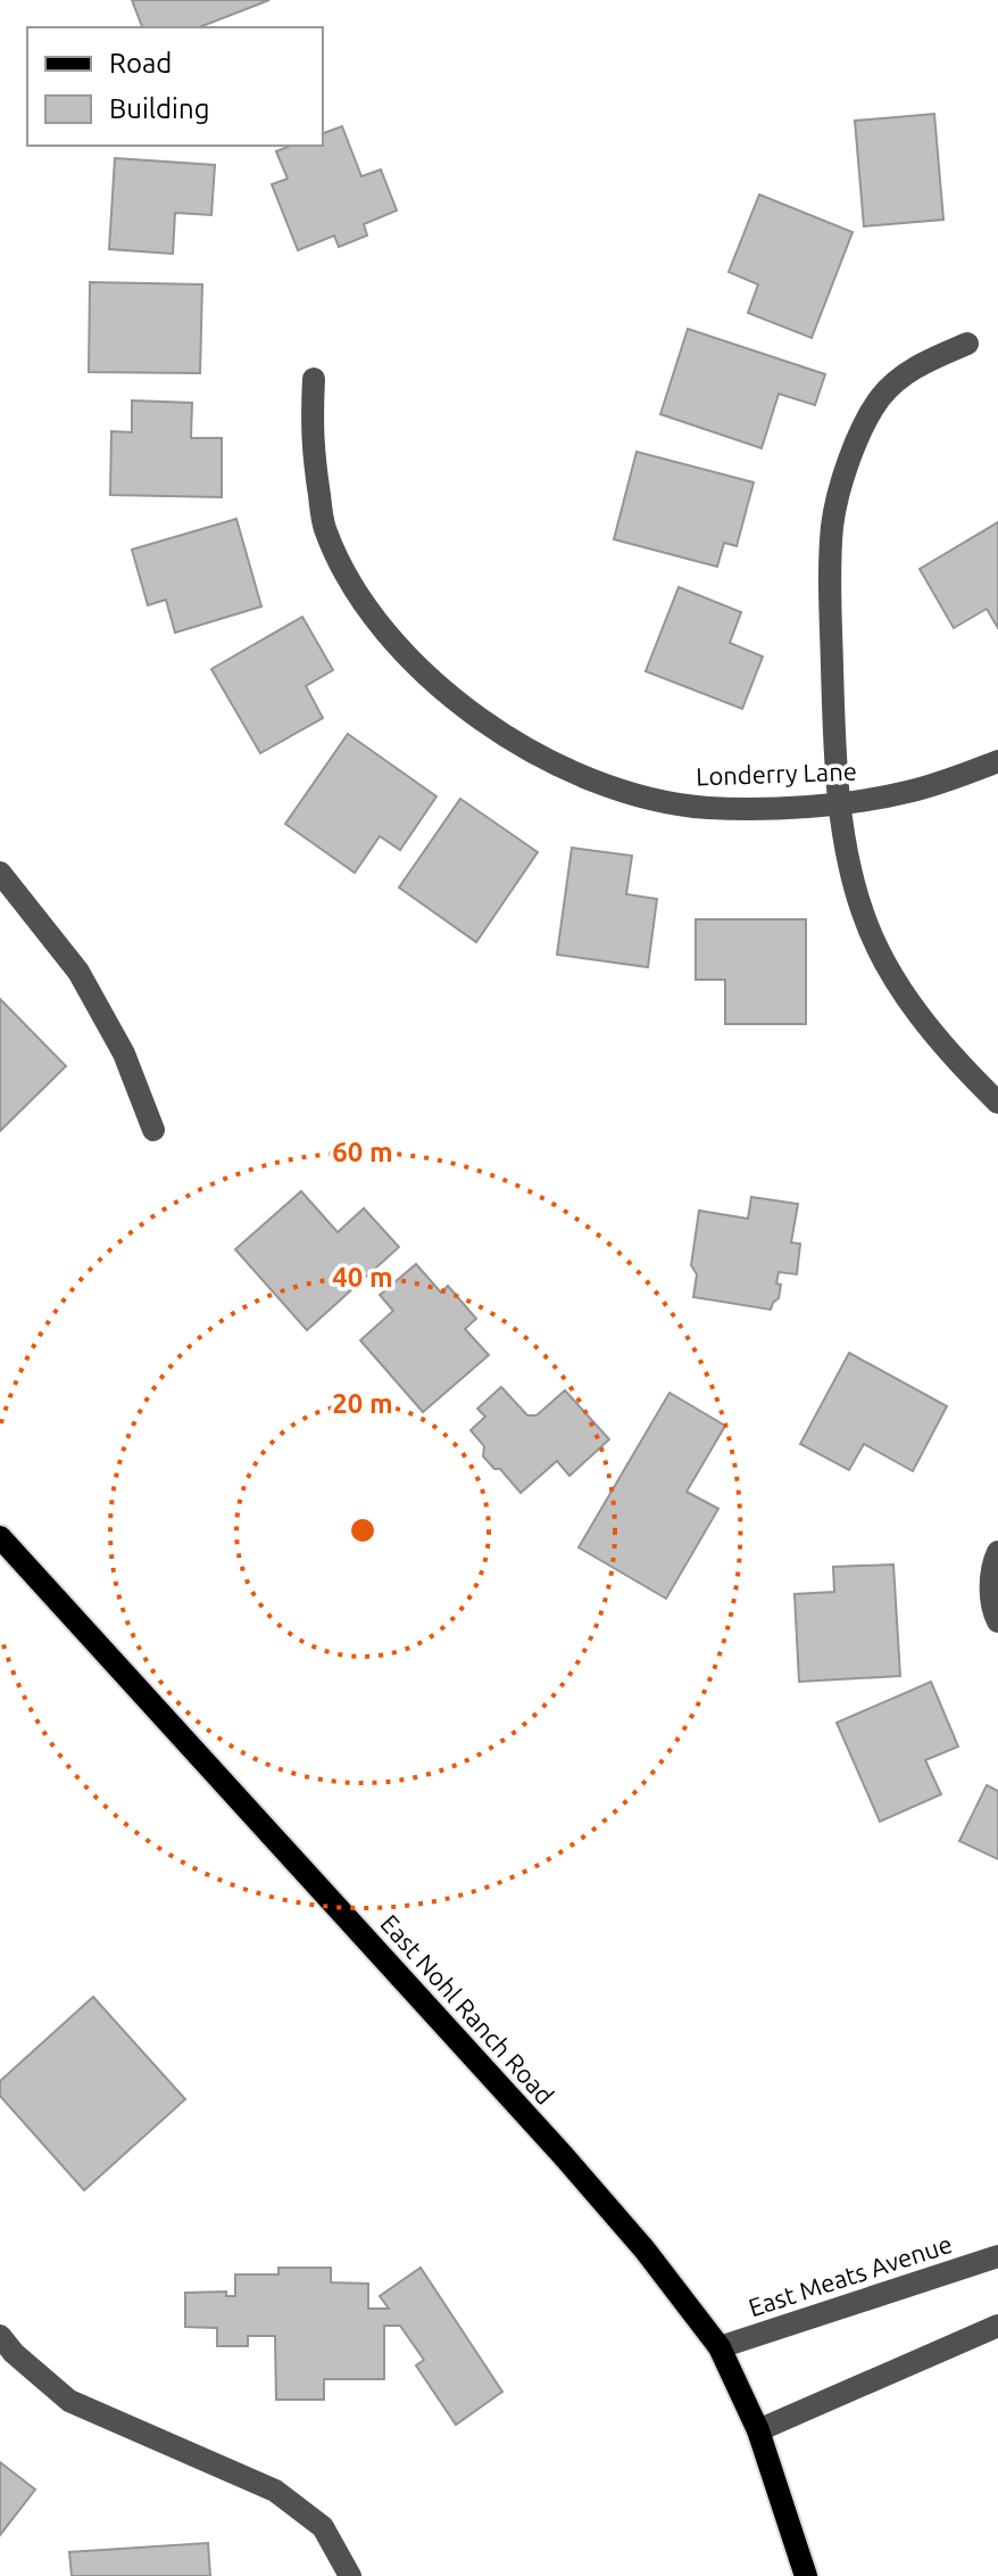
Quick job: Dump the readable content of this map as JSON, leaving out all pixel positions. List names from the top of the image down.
{
  "streets": {
    "main road": ["East Nohl Ranch Road"],
    "street": ["Londerry Lane", "East Meats Avenue"]
  },
  "crossings": [
    ["East Nohl Ranch Road", "East Meats Avenue"]
  ],
  "legend": ["Road", "Building"],
  "rings": ["60 m", "40 m", "20 m"]
}
